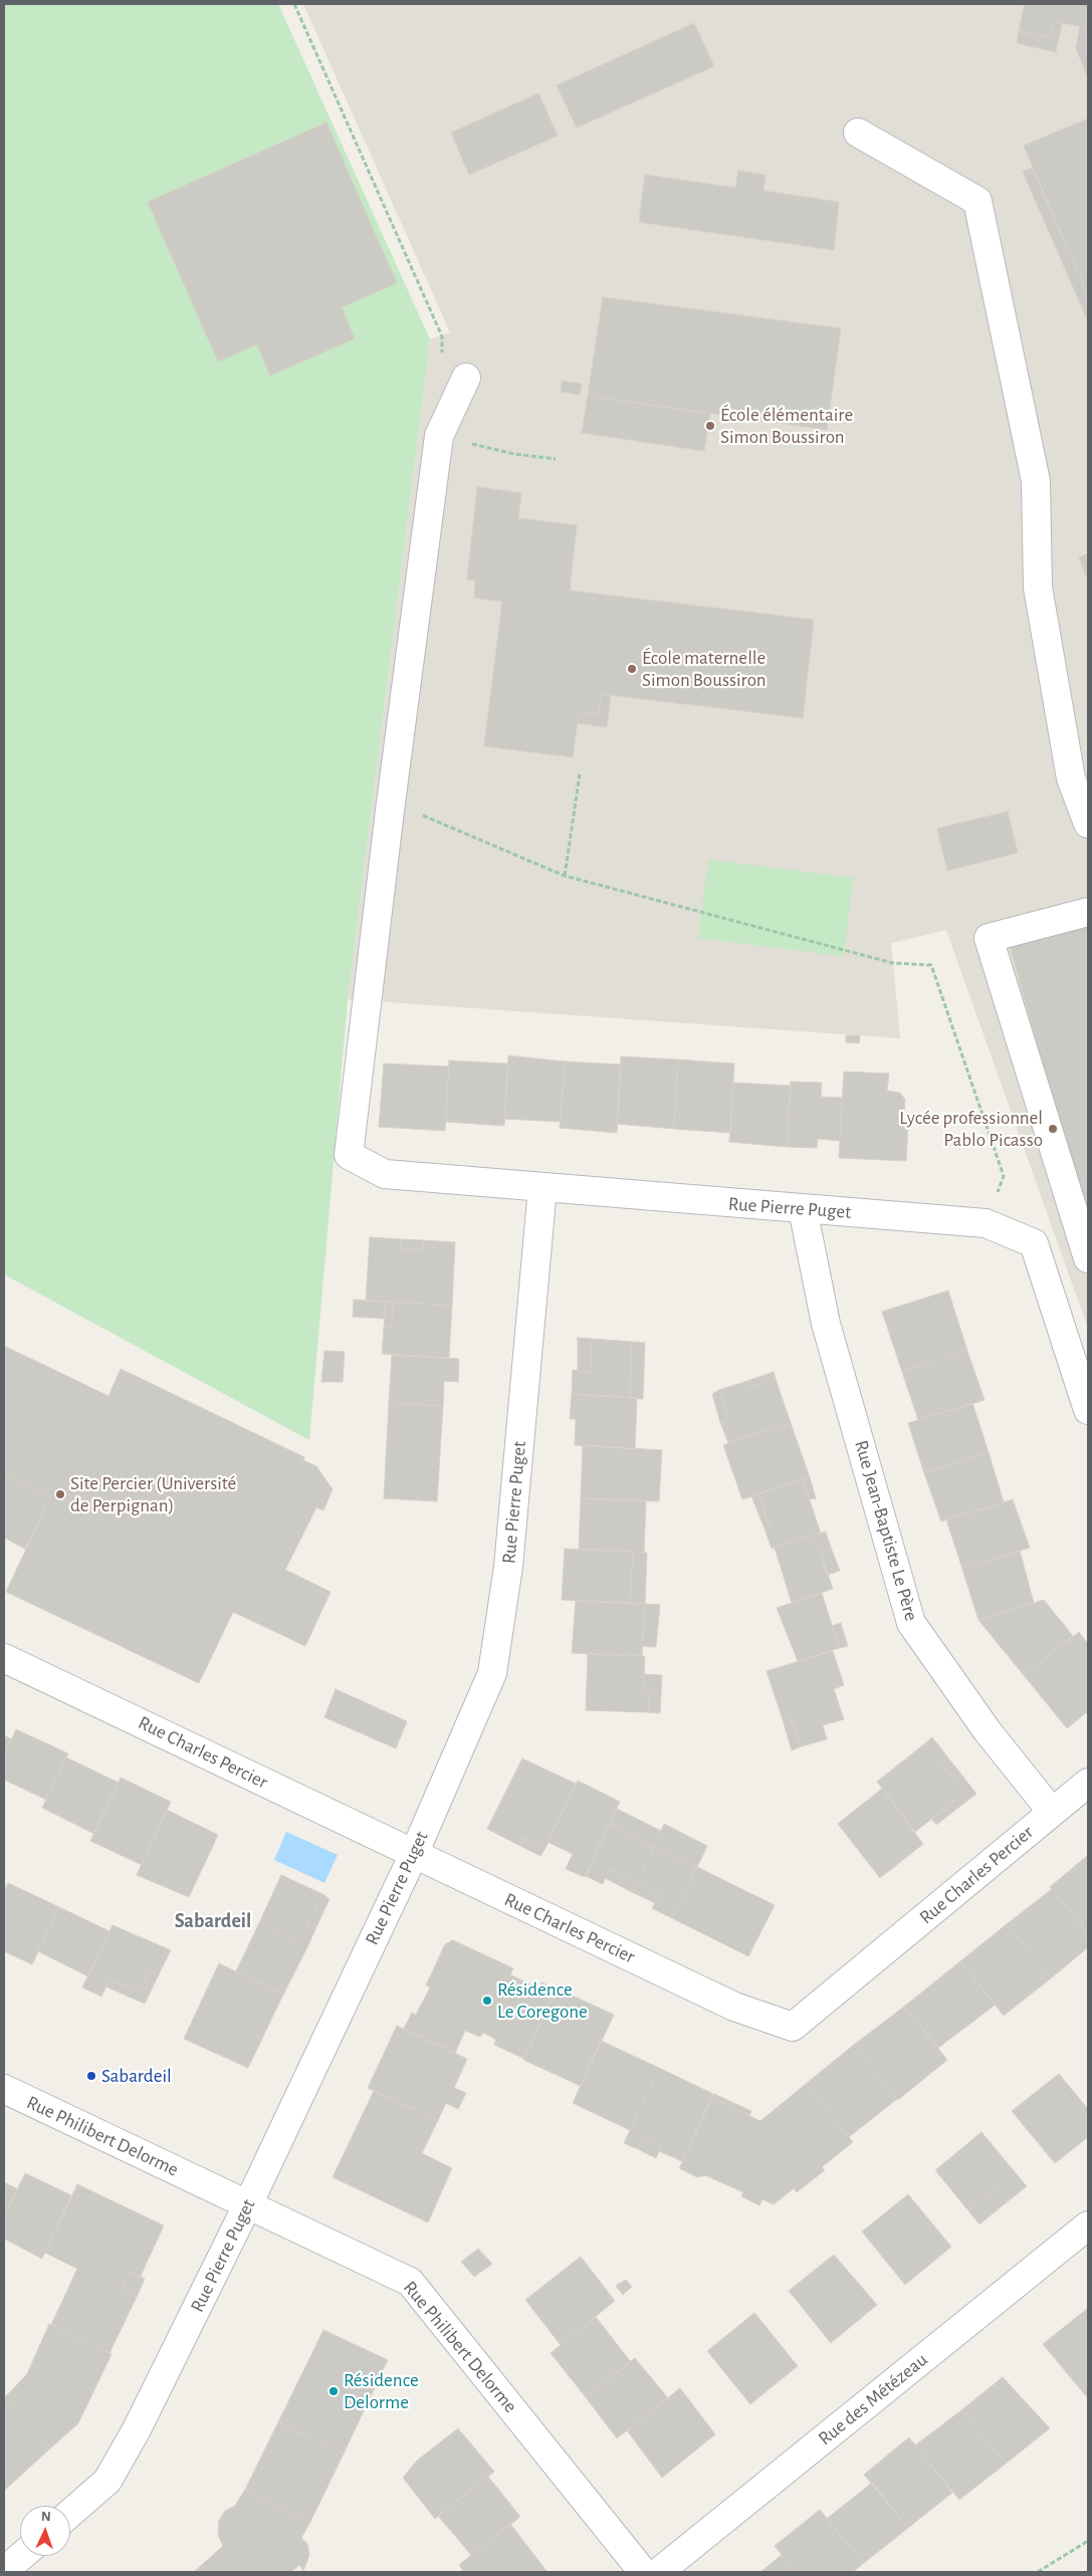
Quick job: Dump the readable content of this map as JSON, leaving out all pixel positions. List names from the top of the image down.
{
  "streets": {
    "street": [
      "Rue Pierre Puget",
      "Rue Jean-Baptiste Le Père",
      "Rue Charles Percier",
      "Rue Philibert Delorme",
      "Rue des Métézeau"
    ]
  },
  "crossings": [
    ["Rue Pierre Puget", "Rue Jean-Baptiste Le Père"],
    ["Rue Pierre Puget", "Rue Charles Percier"],
    ["Rue Pierre Puget", "Rue Philibert Delorme"],
    ["Rue Jean-Baptiste Le Père", "Rue Charles Percier"]
  ],
  "districts": ["Sabardeil"],
  "places": [
    "École élémentaire Simon Boussiron",
    "École maternelle Simon Boussiron",
    "Lycée professionnel Pablo Picasso",
    "Site Percier (Université de Perpignan)",
    "Résidence Le Coregone",
    "Sabardeil",
    "Résidence Delorme"
  ],
  "north": "top"
}
